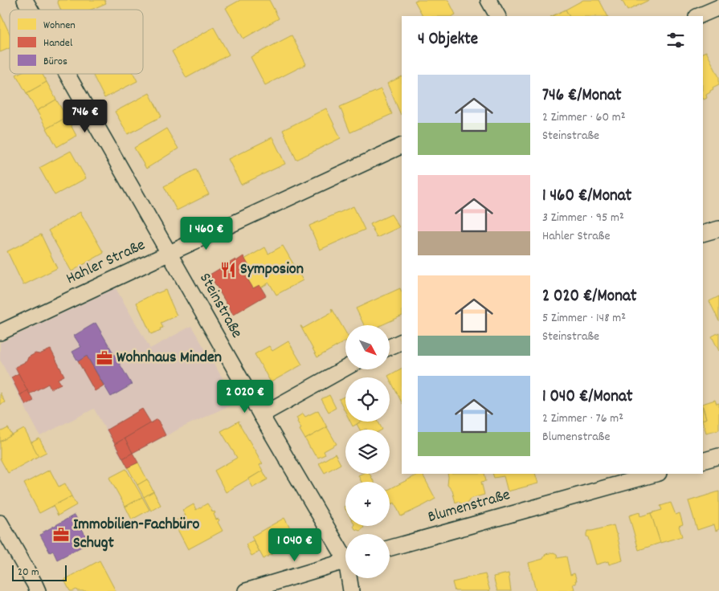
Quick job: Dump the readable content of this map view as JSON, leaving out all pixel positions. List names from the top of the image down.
{
  "streets": {
    "street": ["Hahler Straße", "Steinstraße", "Blumenstraße"]
  },
  "crossings": [
    ["Hahler Straße", "Steinstraße"]
  ],
  "places": {
    "restaurant": ["Symposion"],
    "office": ["Wohnhaus Minden", "Immobilien-Fachbüro Schugt"]
  },
  "legend": ["Wohnen", "Handel", "Büros"],
  "scale_bar": "20 m",
  "north": "bottom right",
  "page": {
    "heading": "4 Objekte",
    "list": [
      {
        "name": "746 €/Monat",
        "note": "2 Zimmer · 60 m² · Steinstraße"
      },
      {
        "name": "1 460 €/Monat",
        "note": "3 Zimmer · 95 m² · Hahler Straße"
      },
      {
        "name": "2 020 €/Monat",
        "note": "5 Zimmer · 148 m² · Steinstraße"
      },
      {
        "name": "1 040 €/Monat",
        "note": "2 Zimmer · 76 m² · Blumenstraße"
      }
    ],
    "price": [
      "746 €",
      "1 460 €",
      "2 020 €",
      "1 040 €"
    ],
    "map_buttons": ["+", "−"],
    "scale": "20 m"
  }
}
